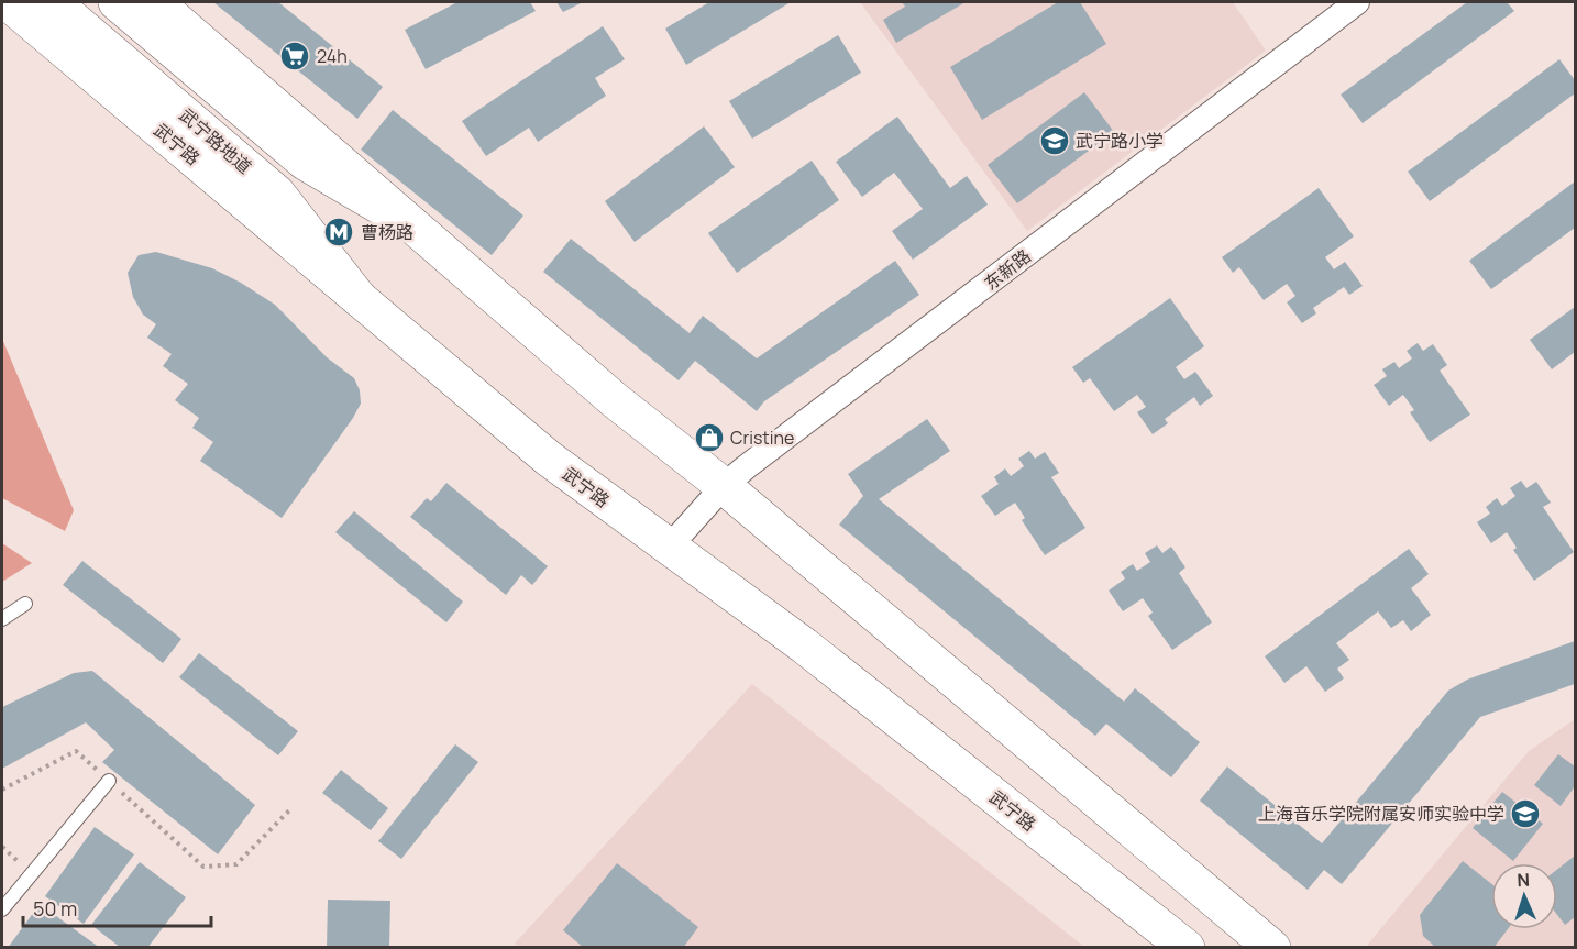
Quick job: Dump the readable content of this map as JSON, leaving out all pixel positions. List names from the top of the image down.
{
  "streets": {
    "main road": ["武宁路地道", "武宁路"],
    "street": ["东新路"]
  },
  "crossings": [
    ["武宁路地道", "武宁路"],
    ["武宁路", "东新路"]
  ],
  "places": {
    "supermarket": ["24h"],
    "school or university": ["武宁路小学", "上海音乐学院附属安师实验中学"],
    "metro station": ["曹杨路"],
    "shop": ["Cristine"]
  },
  "scale_bar": "50 m",
  "north": "top"
}
